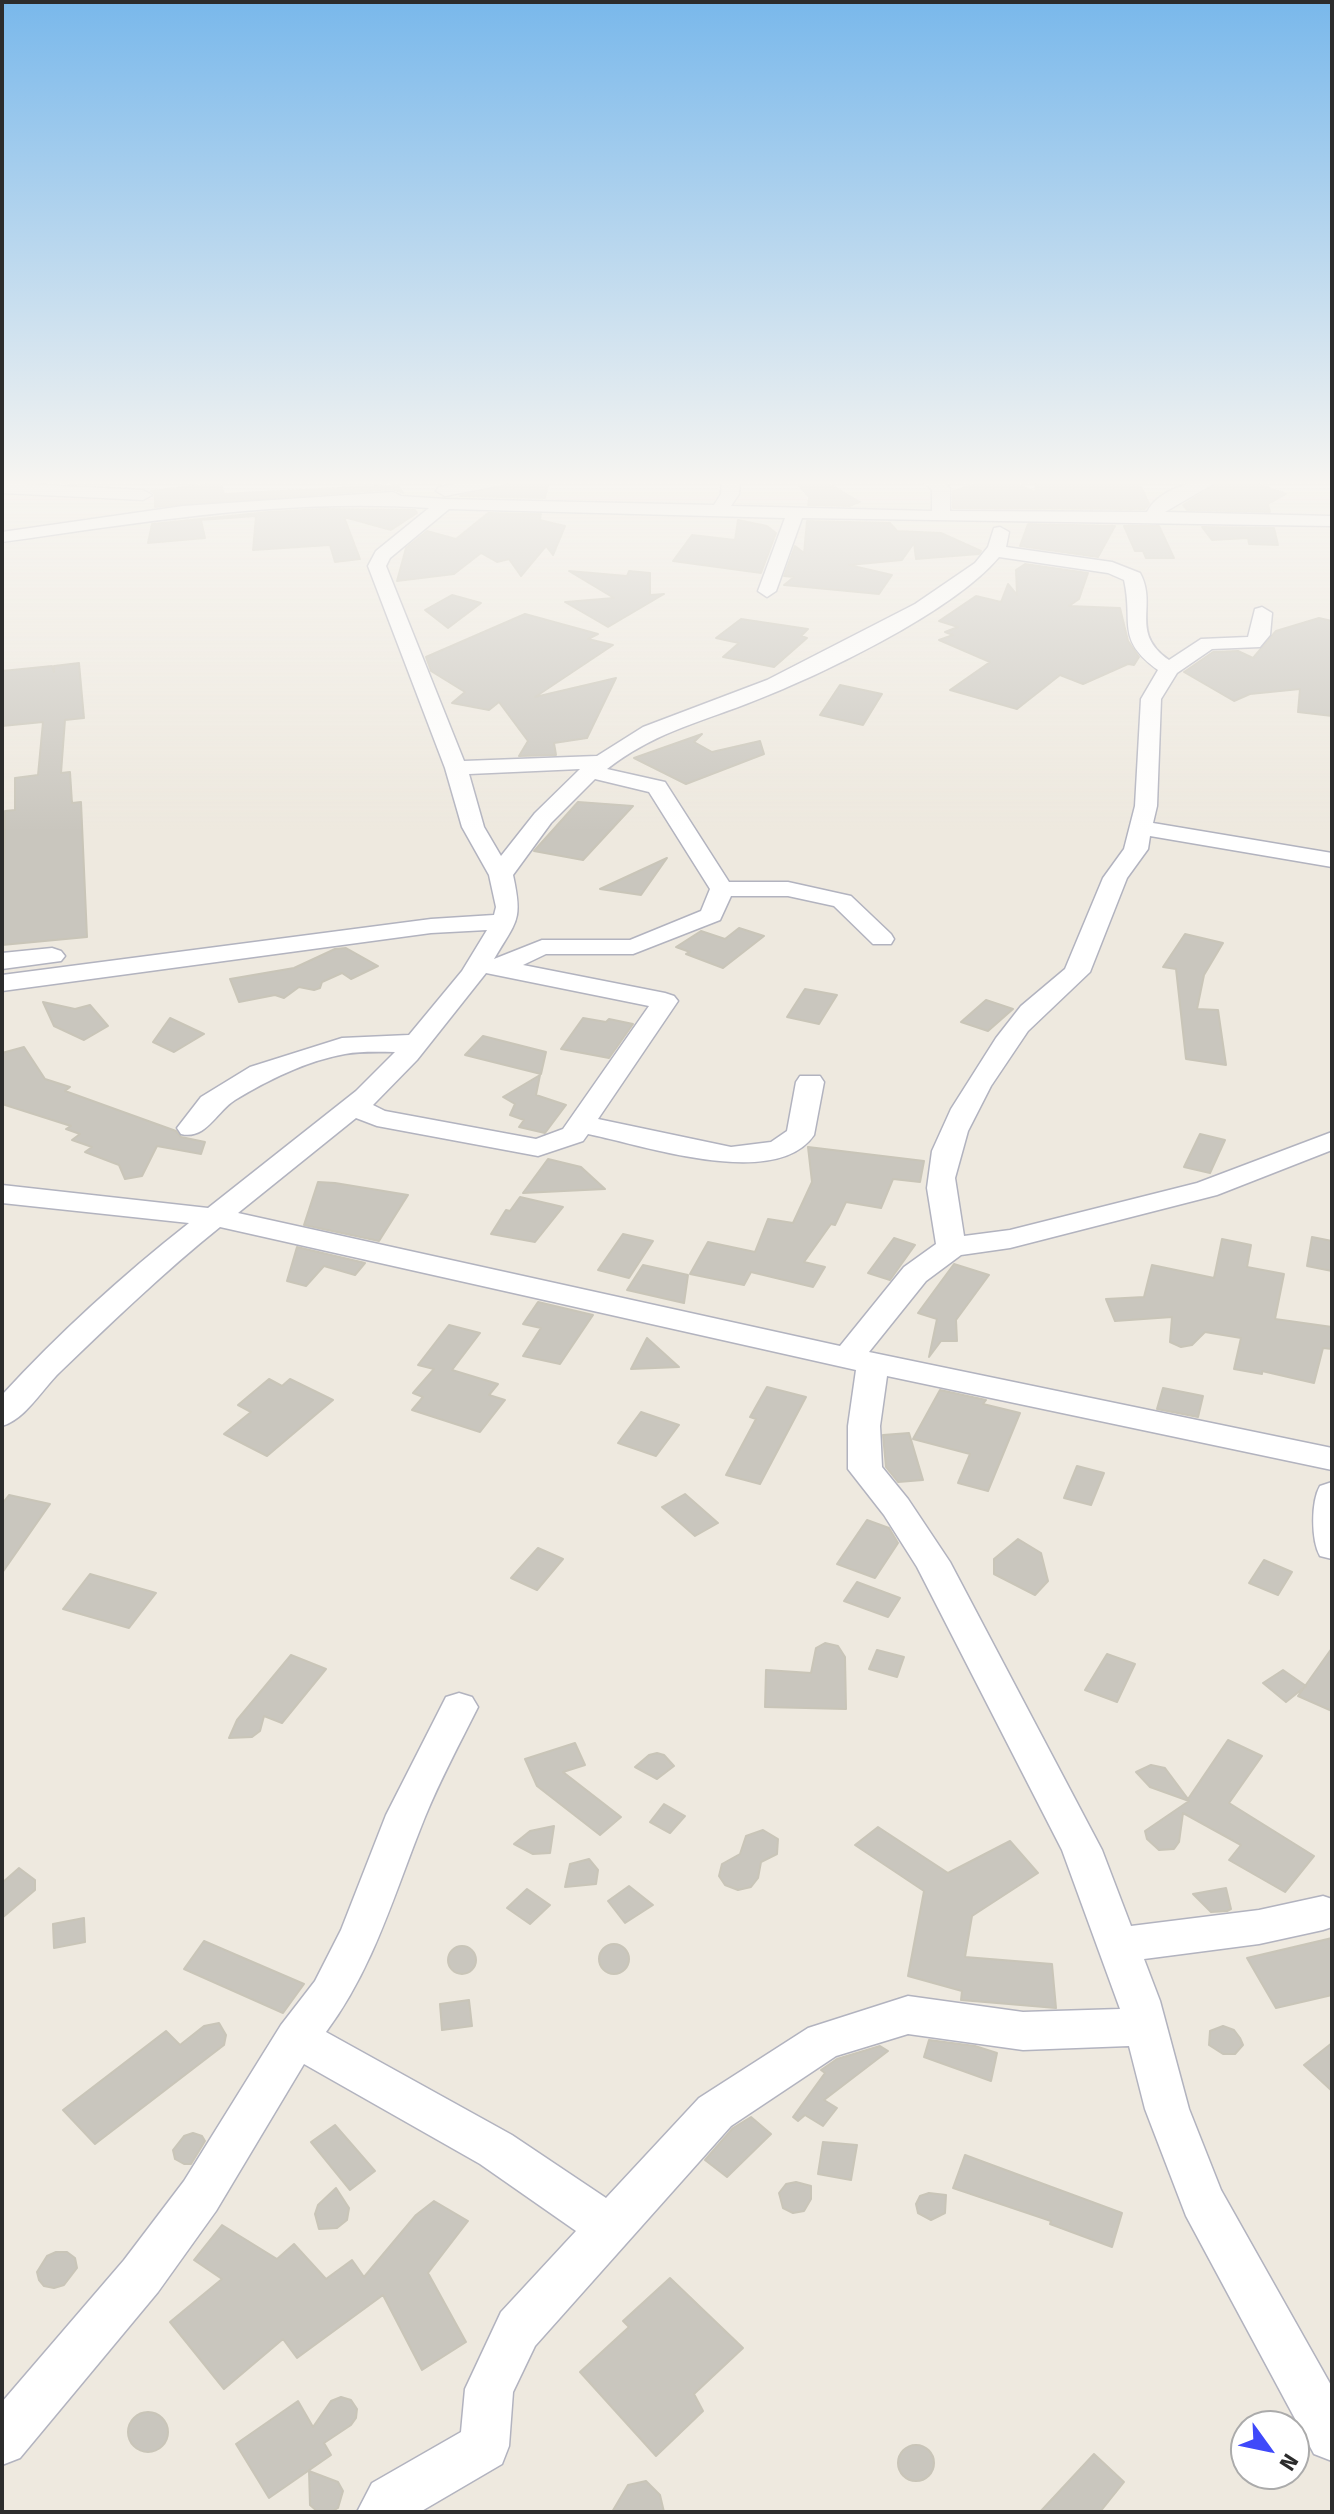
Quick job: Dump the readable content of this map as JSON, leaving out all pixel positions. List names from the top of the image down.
{
  "north": "bottom right"
}
